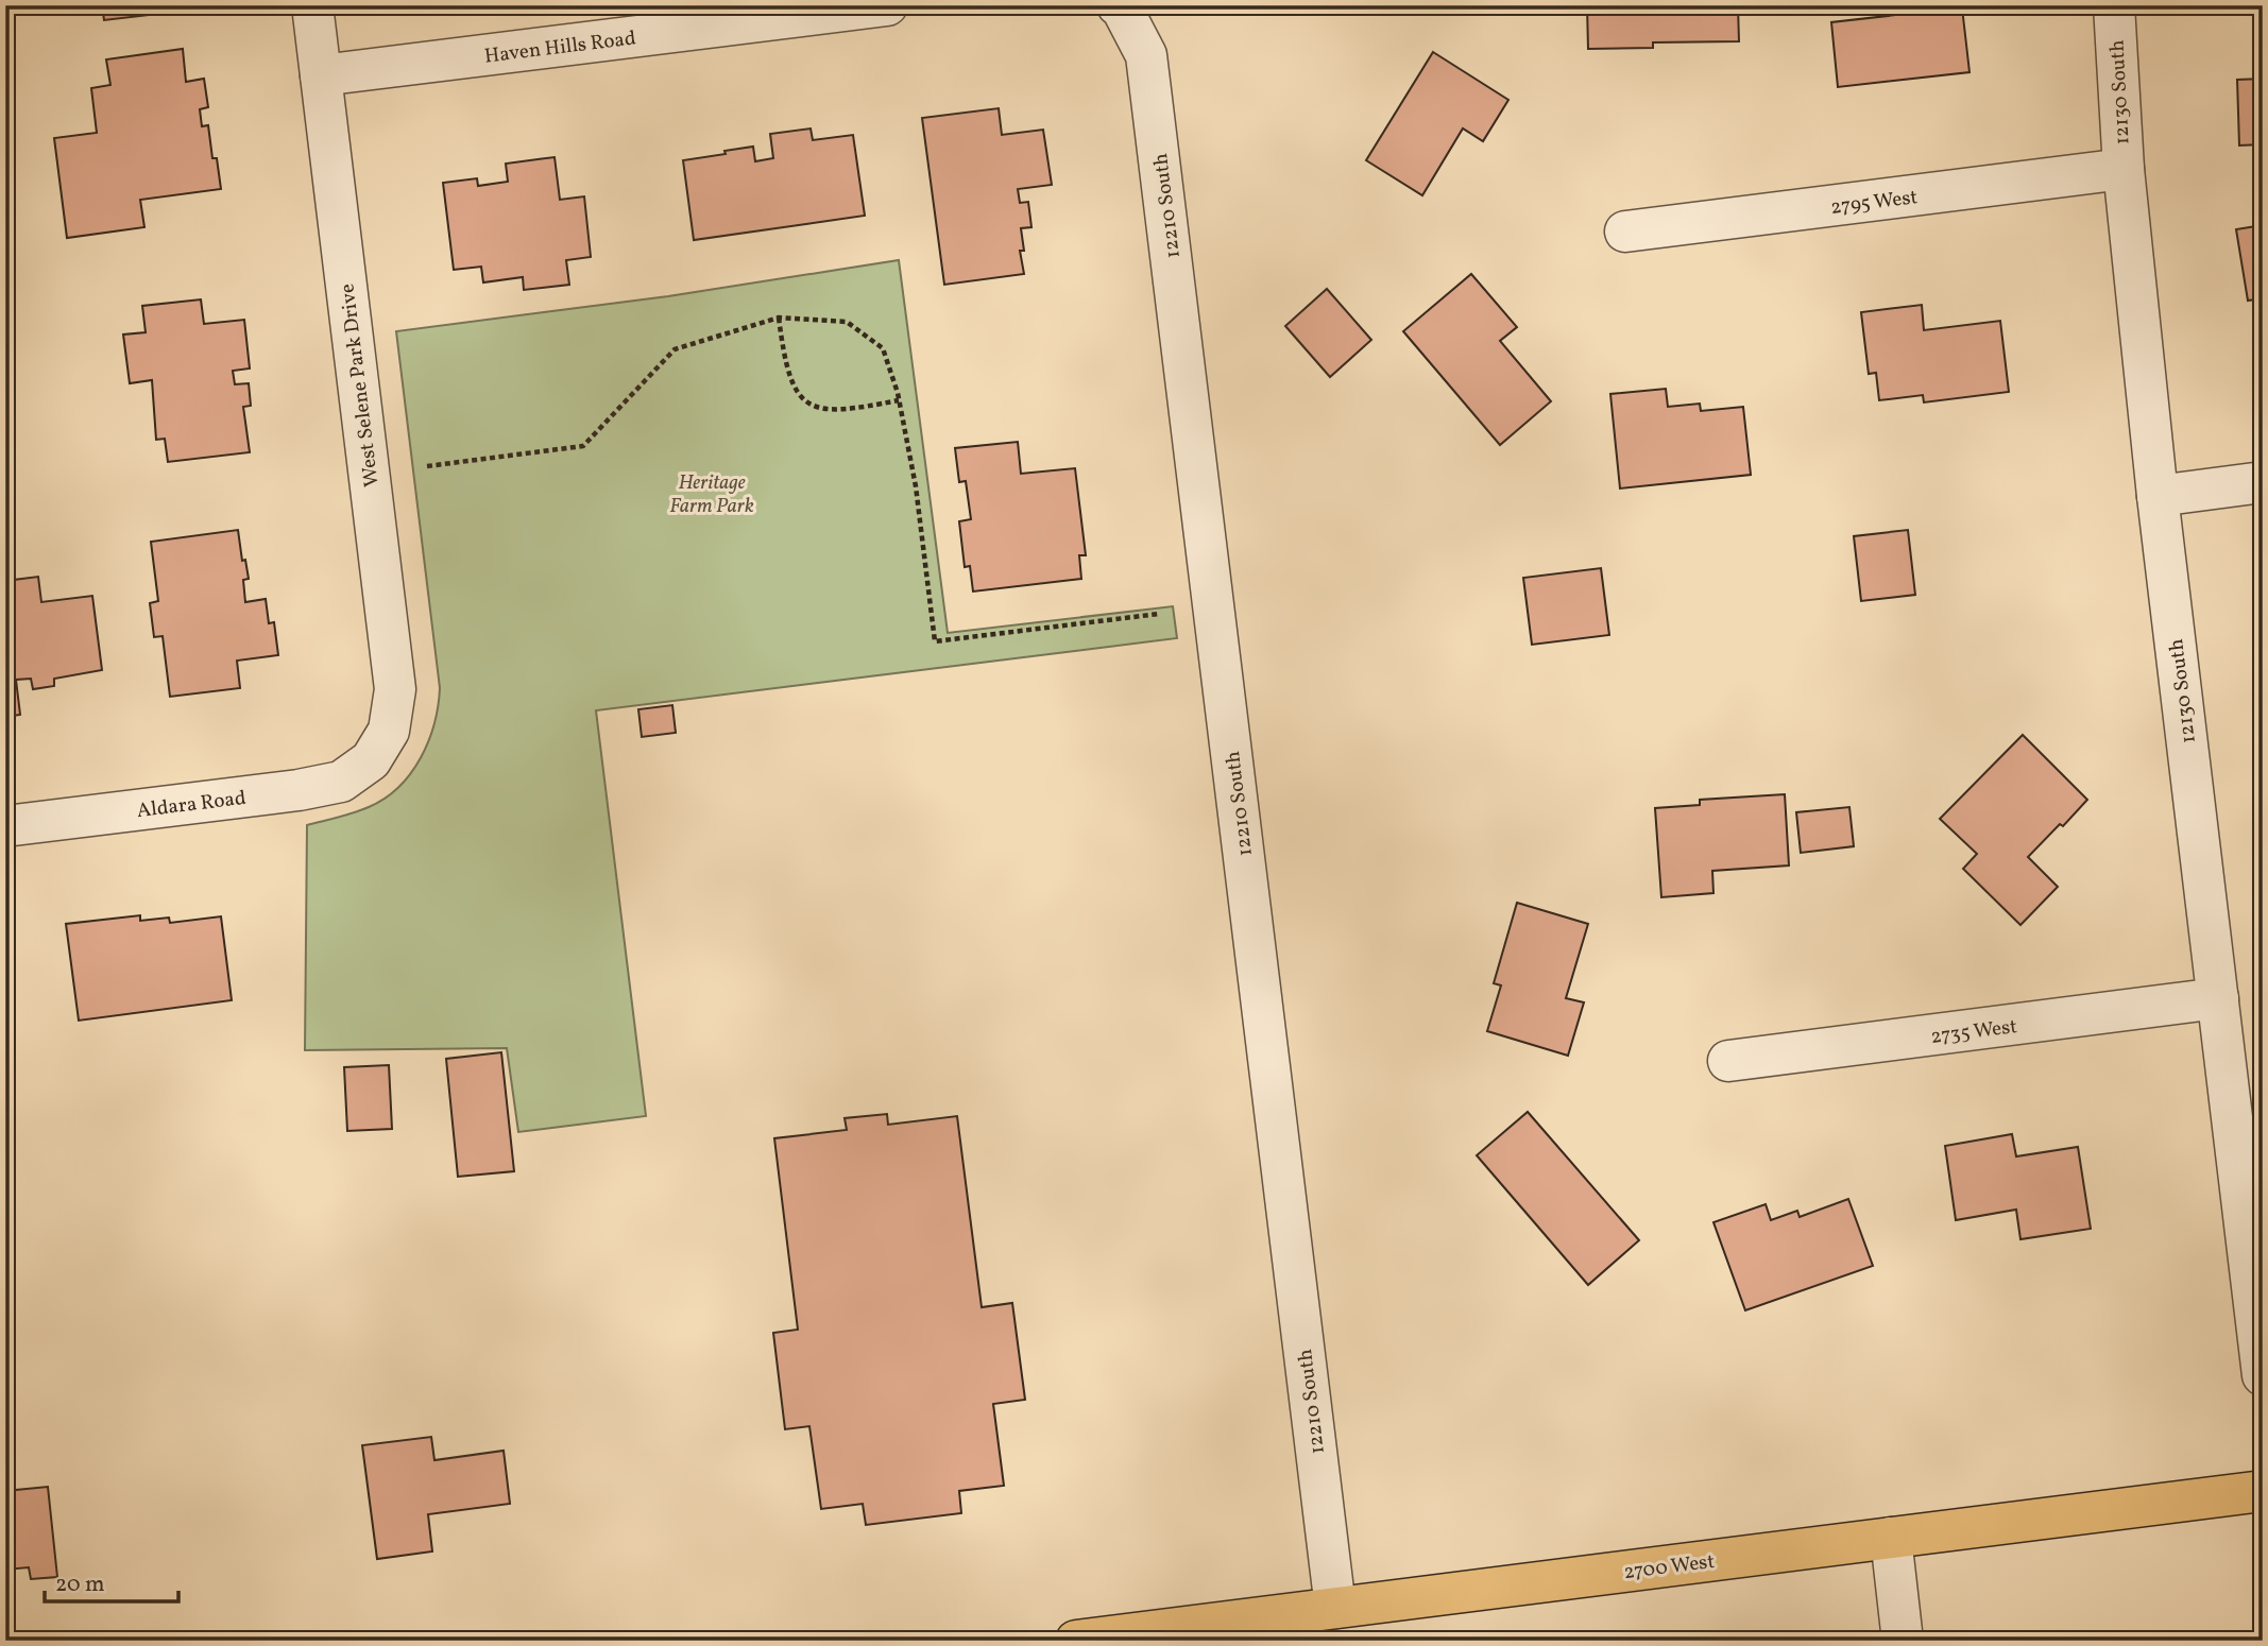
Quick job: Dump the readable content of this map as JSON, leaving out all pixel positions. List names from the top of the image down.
{
  "streets": {
    "main road": ["2700 West"],
    "street": [
      "Haven Hills Road",
      "12130 South",
      "2795 West",
      "12210 South",
      "West Selene Park Drive",
      "Aldara Road",
      "2735 West"
    ]
  },
  "crossings": [
    ["Haven Hills Road", "West Selene Park Drive"],
    ["12130 South", "2795 West"],
    ["12130 South", "2735 West"],
    ["12210 South", "2700 West"],
    ["West Selene Park Drive", "Aldara Road"]
  ],
  "parks": ["Heritage Farm Park"],
  "scale_bar": "20 m"
}
